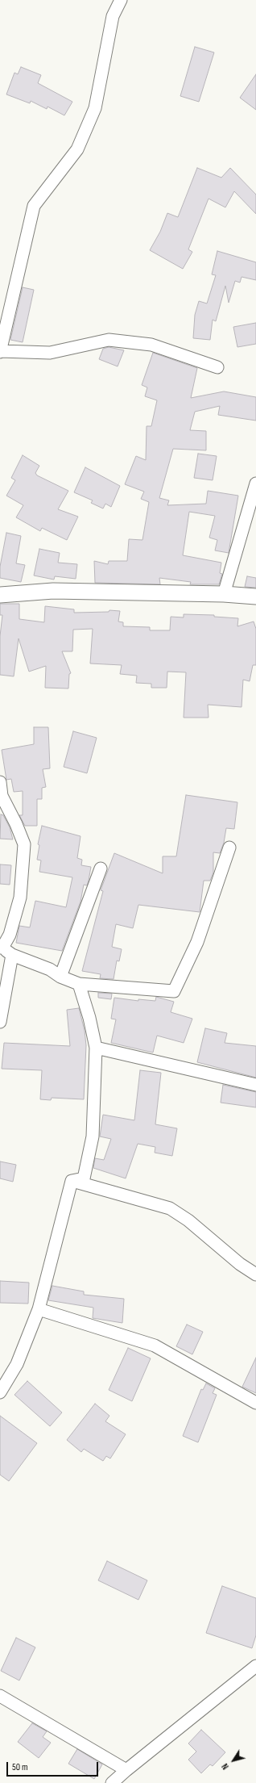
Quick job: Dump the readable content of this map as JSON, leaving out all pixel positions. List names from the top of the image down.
{
  "scale_bar": "50 m",
  "north": "bottom left"
}
